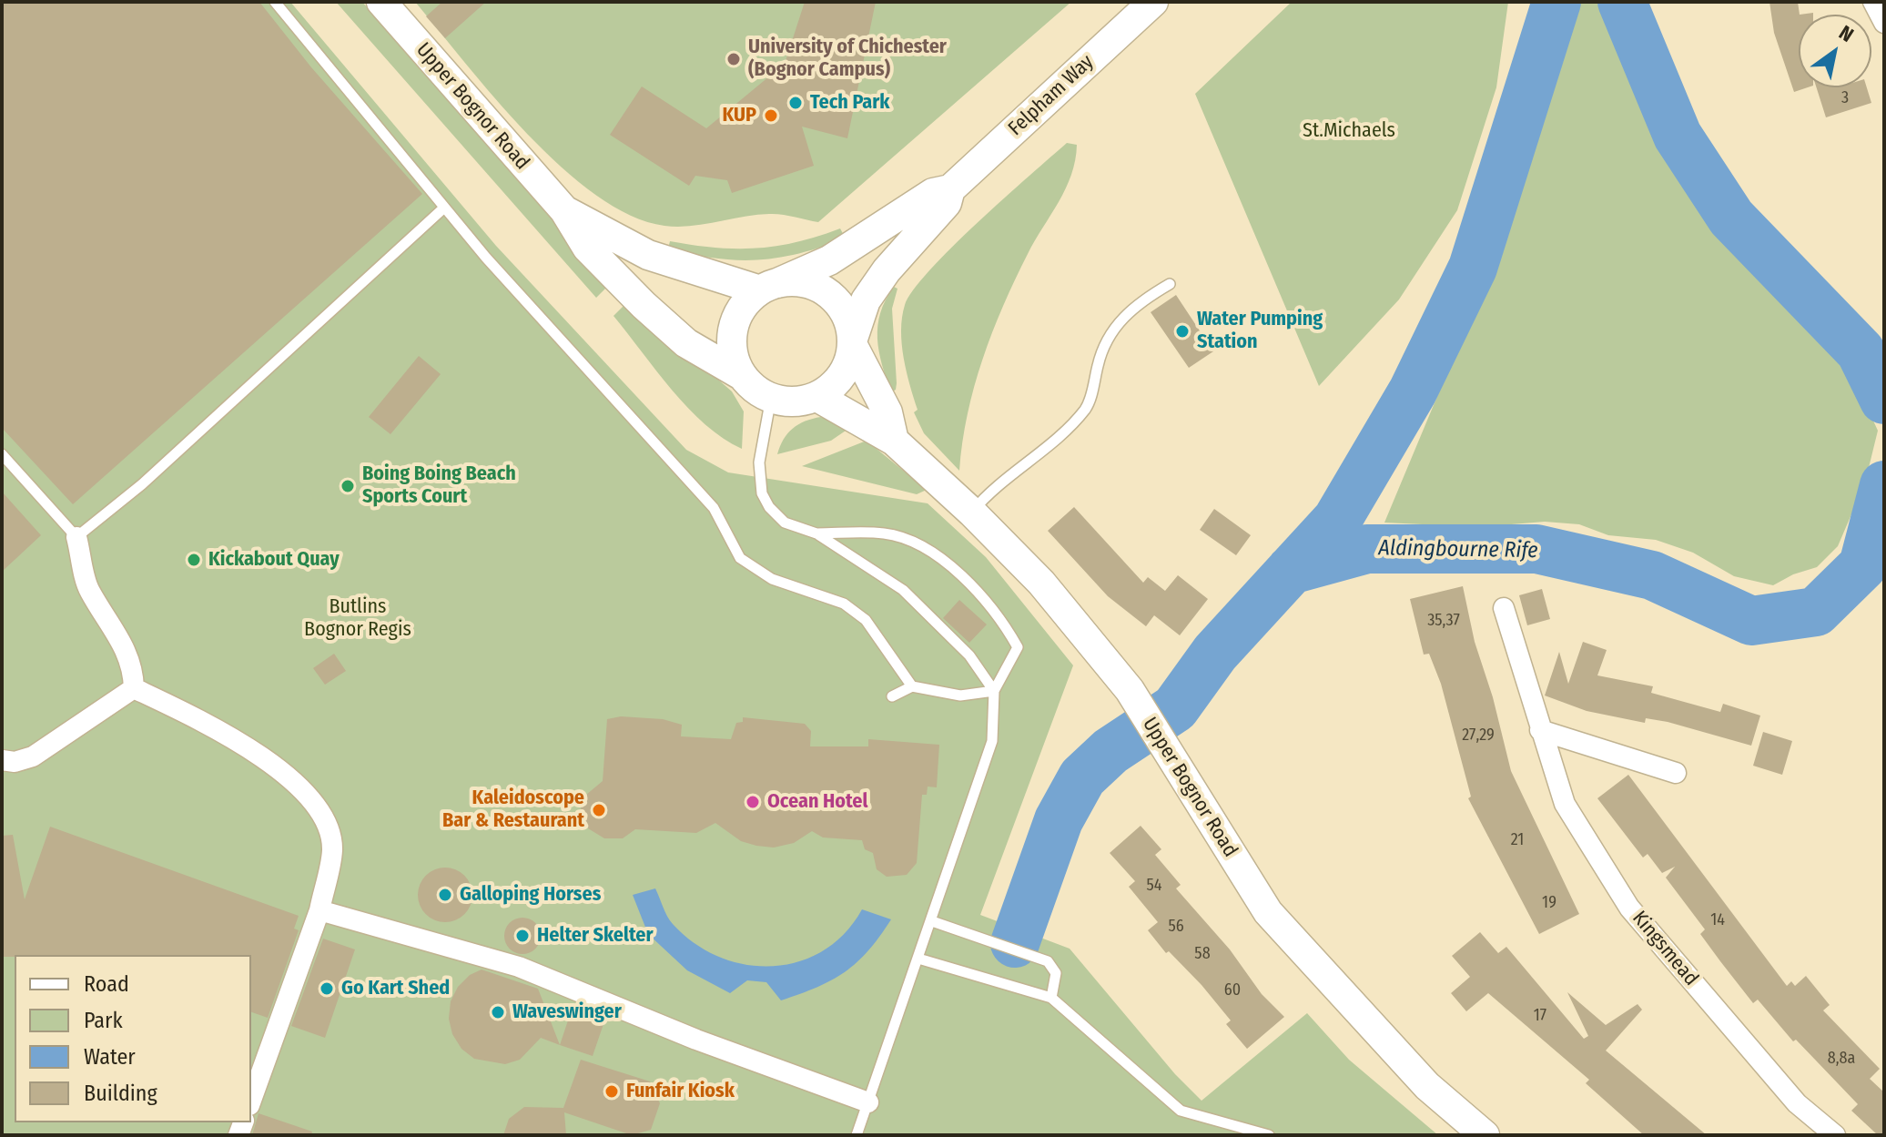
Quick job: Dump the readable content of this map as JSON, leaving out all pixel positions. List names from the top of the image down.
{
  "streets": {
    "main road": ["Felpham Way", "Upper Bognor Road"],
    "street": ["Kingsmead"]
  },
  "crossings": [
    ["Felpham Way", "Upper Bognor Road"]
  ],
  "water": ["Aldingbourne Rife"],
  "parks": ["St.Michaels", "Butlins Bognor Regis"],
  "places": [
    "University of Chichester (Bognor Campus)",
    "Tech Park",
    "KUP",
    "Water Pumping Station",
    "Boing Boing Beach Sports Court",
    "Kickabout Quay",
    "Ocean Hotel",
    "Kaleidoscope Bar & Restaurant",
    "Galloping Horses",
    "Helter Skelter",
    "Go Kart Shed",
    "Waveswinger",
    "Funfair Kiosk"
  ],
  "house_numbers": [
    "3",
    "35,37",
    "27,29",
    "21",
    "54",
    "19",
    "14",
    "56",
    "58",
    "60",
    "17",
    "8,8a"
  ],
  "legend": [
    "Road",
    "Park",
    "Water",
    "Building"
  ],
  "north": "top right"
}
